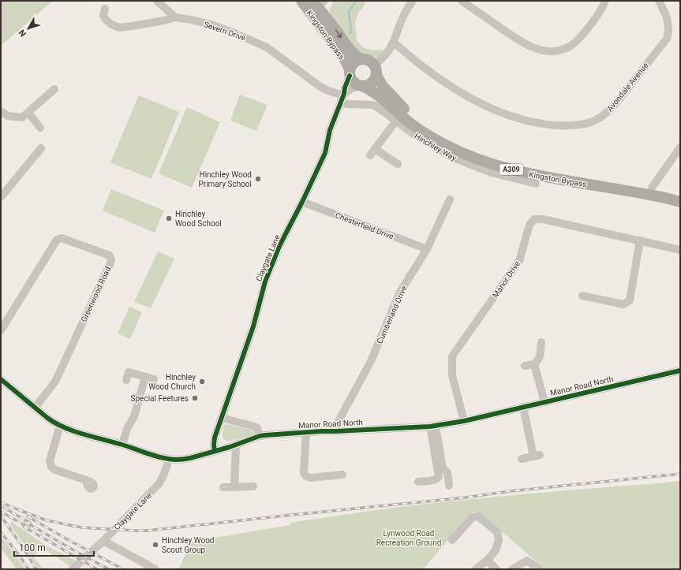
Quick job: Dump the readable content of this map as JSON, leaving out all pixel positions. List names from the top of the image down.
{
  "streets": {
    "highway": ["Kingston Bypass", "A309"],
    "street": [
      "Severn Drive",
      "Avondale Avenue",
      "Hinchley Way",
      "Chesterfield Drive",
      "Claygate Lane",
      "Manor Drive",
      "Greenwood Road",
      "Cumberland Drive",
      "Manor Road North"
    ]
  },
  "crossings": [
    ["Severn Drive", "Hinchley Way"],
    ["Severn Drive", "Claygate Lane"],
    ["Kingston Bypass", "Claygate Lane"],
    ["Hinchley Way", "Claygate Lane"],
    ["Chesterfield Drive", "Claygate Lane"],
    ["Chesterfield Drive", "Cumberland Drive"],
    ["Claygate Lane", "Manor Road North"],
    ["Manor Drive", "Manor Road North"],
    ["Greenwood Road", "Manor Road North"],
    ["Cumberland Drive", "Manor Road North"]
  ],
  "parks": ["Lynwood Road Recreation Ground"],
  "places": [
    "Hinchley Wood Primary School",
    "Hinchley Wood School",
    "Hinchley Wood Church",
    "Special Feetures",
    "Hinchley Wood Scout Group"
  ],
  "scale_bar": "100 m",
  "north": "bottom left"
}
